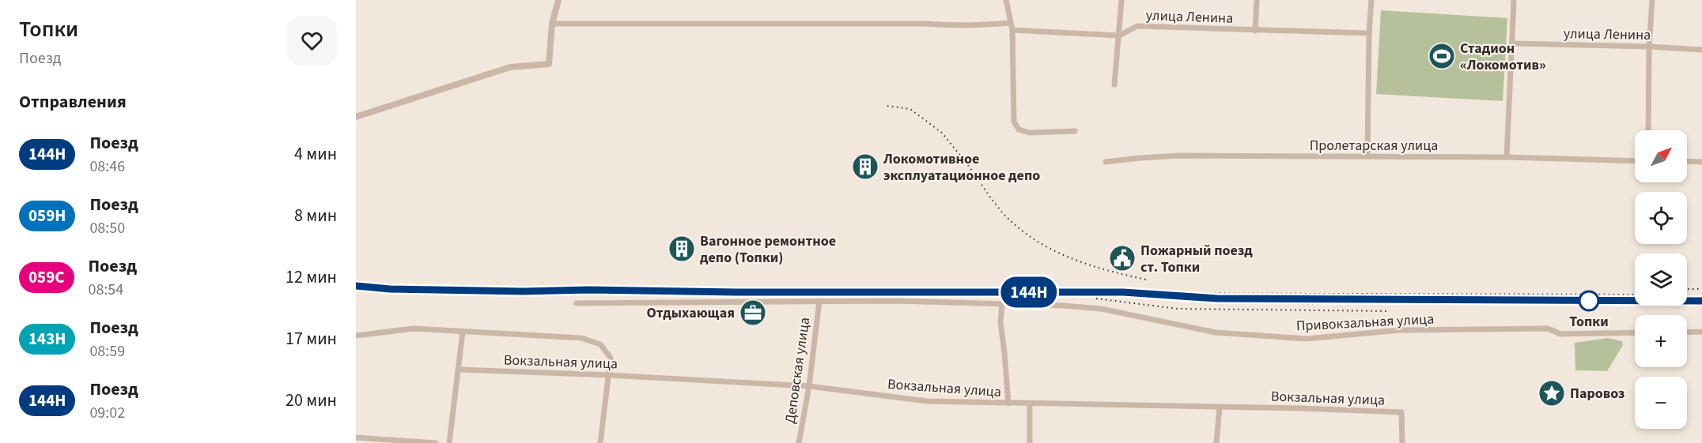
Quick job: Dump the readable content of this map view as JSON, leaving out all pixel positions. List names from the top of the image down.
{
  "streets": {
    "street": [
      "улица Ленина",
      "Пролетарская улица",
      "Привокзальная улица",
      "Вокзальная улица",
      "Деповская улица"
    ]
  },
  "crossings": [
    ["Привокзальная улица", "Деповская улица"],
    ["Вокзальная улица", "Деповская улица"]
  ],
  "places": {
    "sports": ["Стадион «Локомотив»"],
    "building": ["Локомотивное эксплуатационное депо", "Вагонное ремонтное депо (Топки)"],
    "public building": ["Пожарный поезд ст. Топки"],
    "other": ["Топки"],
    "office": ["Отдыхающая"],
    "place": ["Паровоз"]
  },
  "north": "top right",
  "page": {
    "heading": [
      ["Топки", "Поезд"],
      "Отправления"
    ],
    "on_map": "144Н",
    "list": [
      {
        "mark": "144Н",
        "name": "Поезд",
        "note": "08:46",
        "value": "4 мин"
      },
      {
        "mark": "059Н",
        "name": "Поезд",
        "note": "08:50",
        "value": "8 мин"
      },
      {
        "mark": "059С",
        "name": "Поезд",
        "note": "08:54",
        "value": "12 мин"
      },
      {
        "mark": "143Н",
        "name": "Поезд",
        "note": "08:59",
        "value": "17 мин"
      },
      {
        "mark": "144Н",
        "name": "Поезд",
        "note": "09:02",
        "value": "20 мин"
      }
    ],
    "map_buttons": ["+", "−"]
  }
}
